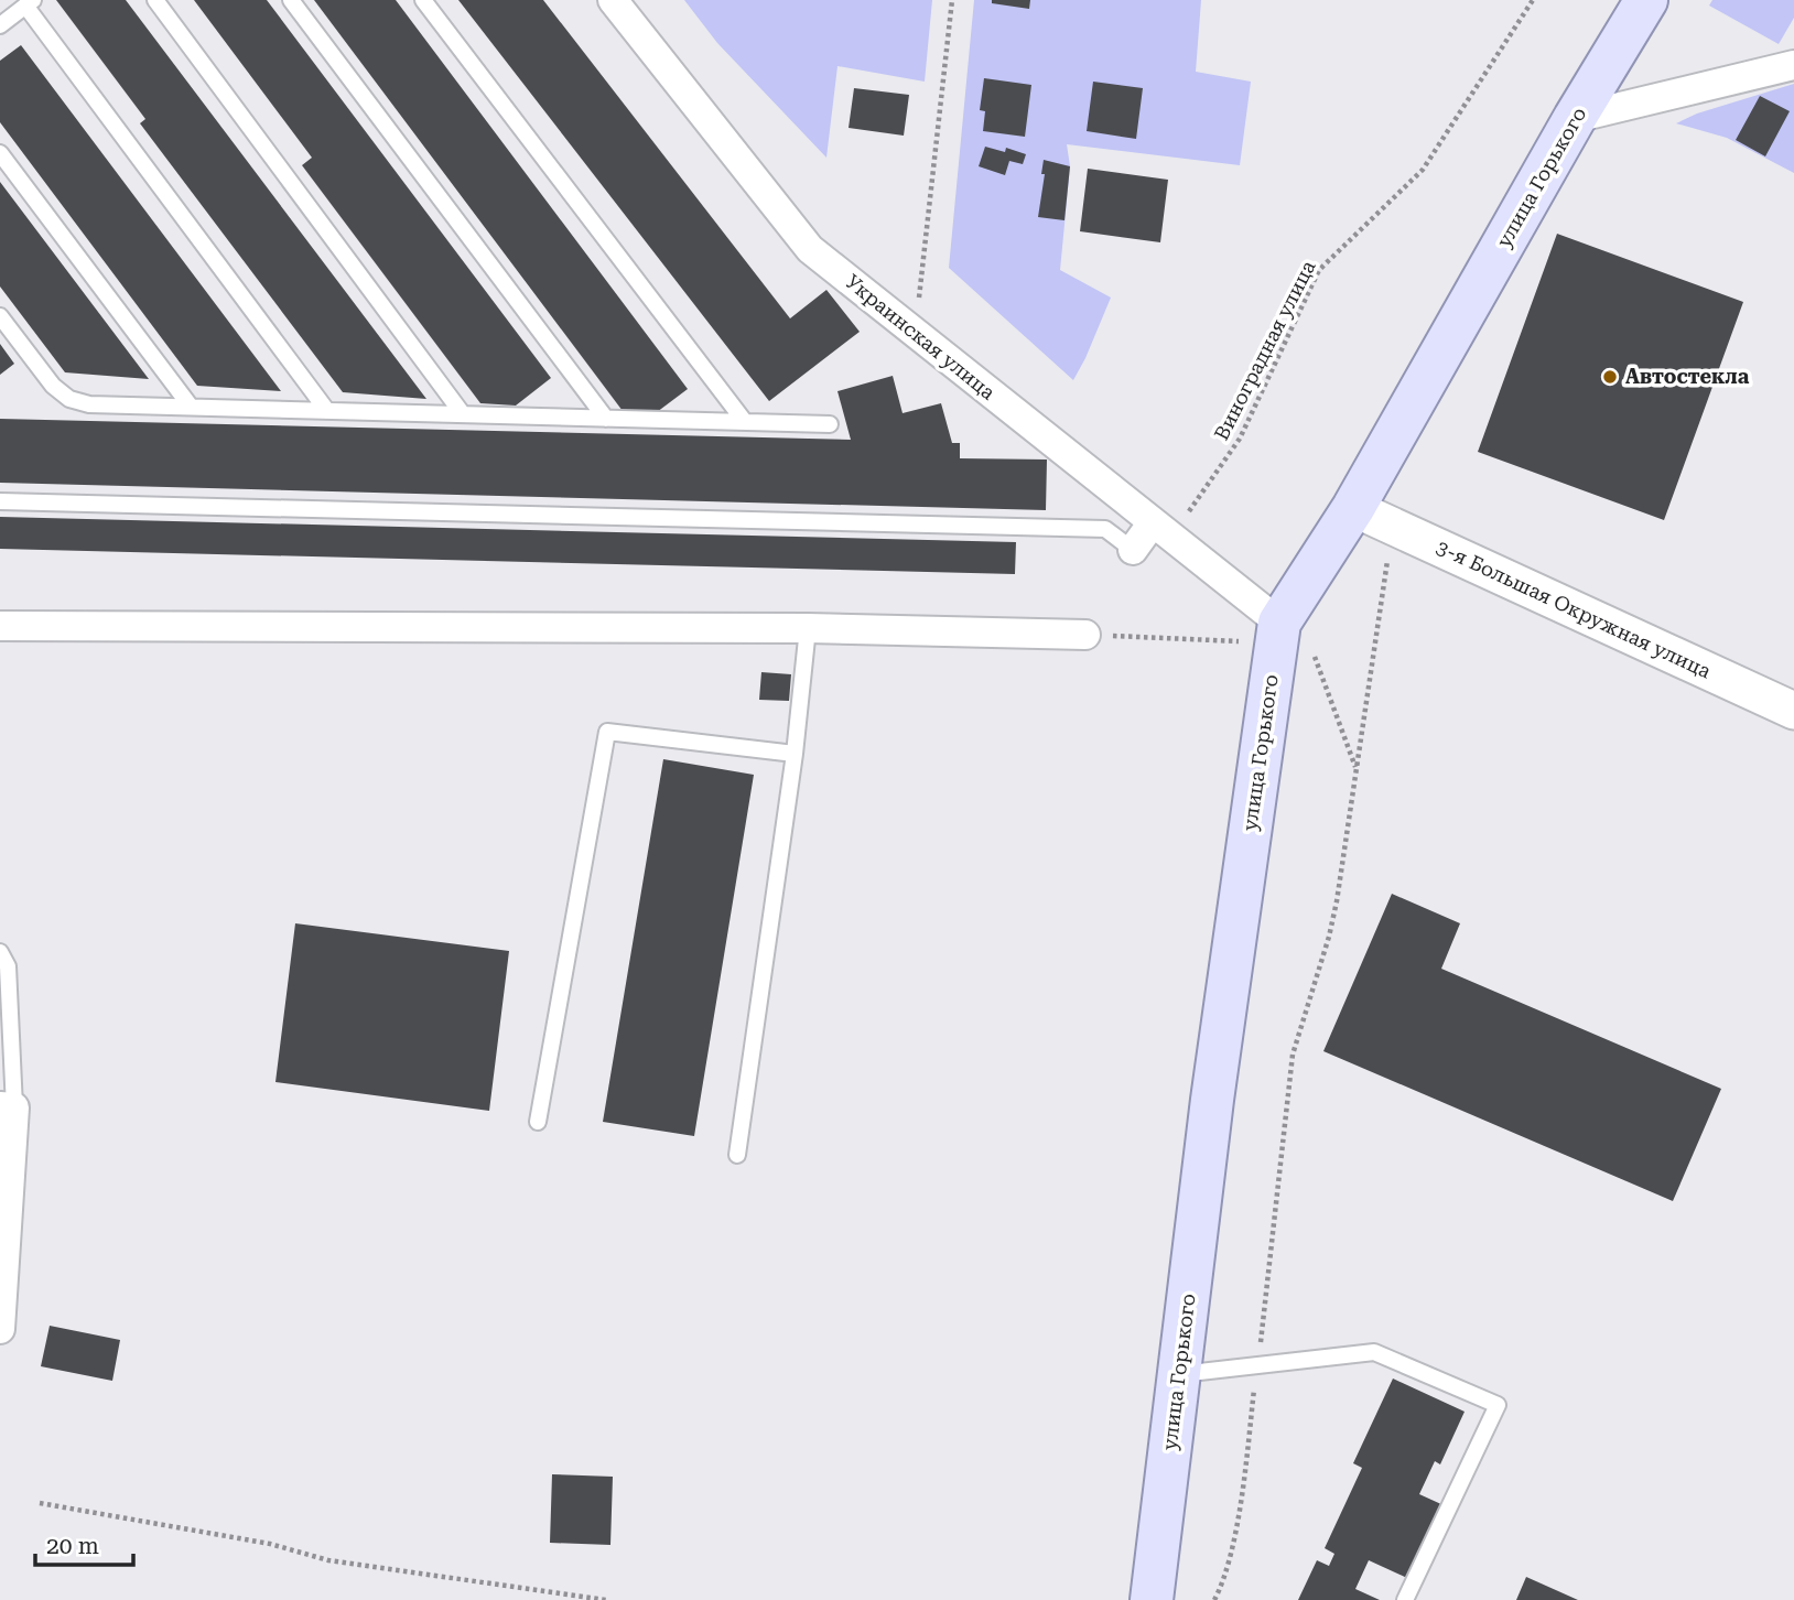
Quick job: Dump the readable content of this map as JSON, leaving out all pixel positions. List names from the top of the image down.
{
  "streets": {
    "main road": ["улица Горького"],
    "street": ["Украинская улица", "3-я Большая Окружная улица"],
    "path": ["Виноградная улица"]
  },
  "crossings": [
    ["улица Горького", "Украинская улица"],
    ["улица Горького", "3-я Большая Окружная улица"],
    ["Украинская улица", "Виноградная улица"]
  ],
  "places": ["Автостекла"],
  "scale_bar": "20 m"
}
